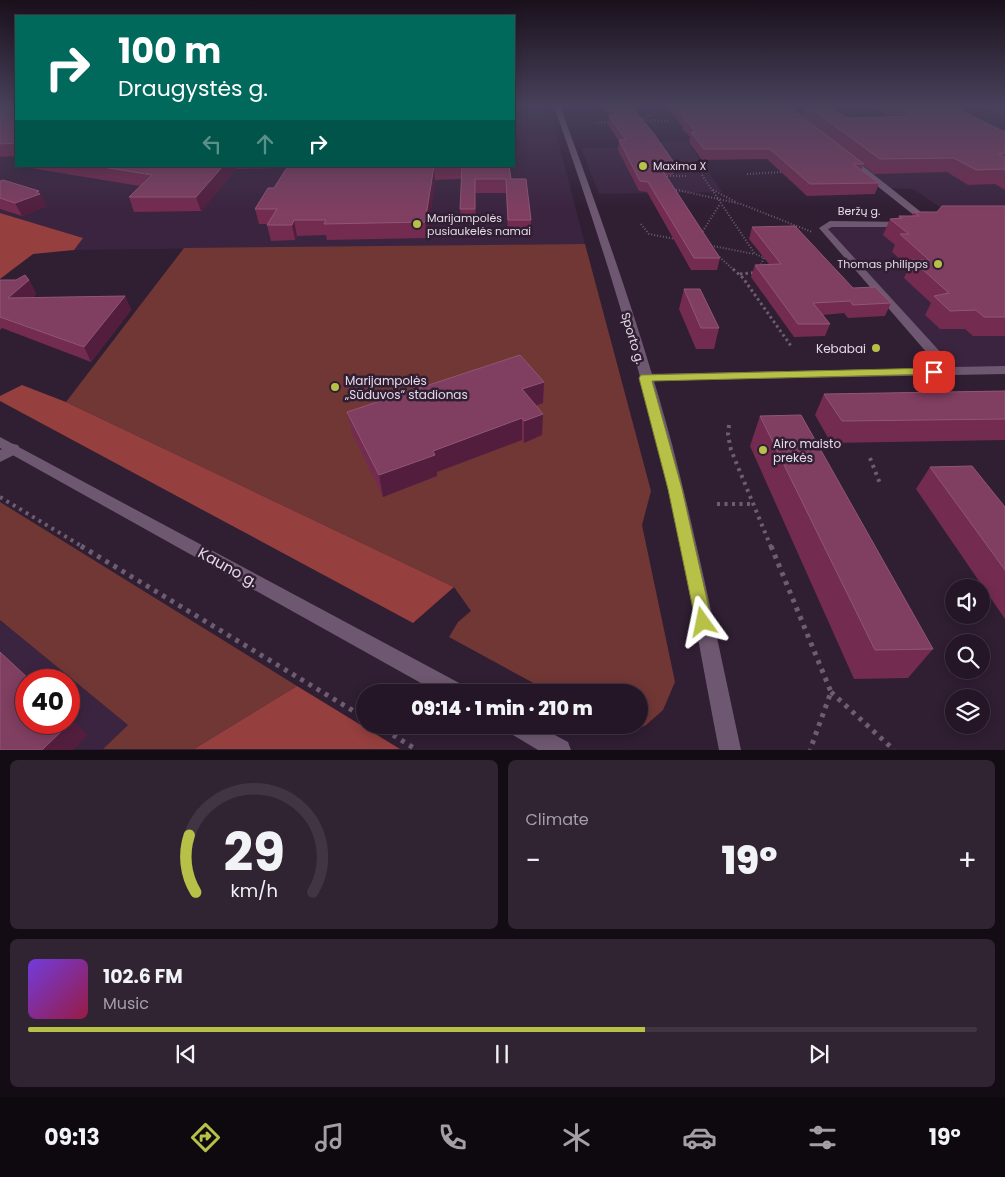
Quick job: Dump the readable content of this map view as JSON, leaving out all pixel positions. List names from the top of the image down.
{
  "streets": {
    "street": ["Beržų g.", "Sporto g.", "Kauno g."]
  },
  "places": [
    "Maxima X",
    "Marijampolės pusiaukelės namai",
    "Thomas philipps",
    "Kebabai",
    "Marijampolės „Sūduvos“ stadionas",
    "Airo maisto prekės"
  ],
  "page": {
    "turn": ["100 m", "Draugystės g."],
    "limit": "40",
    "trip": "09:14 · 1 min · 210 m",
    "tile": "Climate",
    "heat": ["−", "19°", "+"],
    "song": ["102.6 FM", "Music"],
    "tabs": ["09:13", "19°"],
    "gauge": ["29", "km/h"]
  }
}
